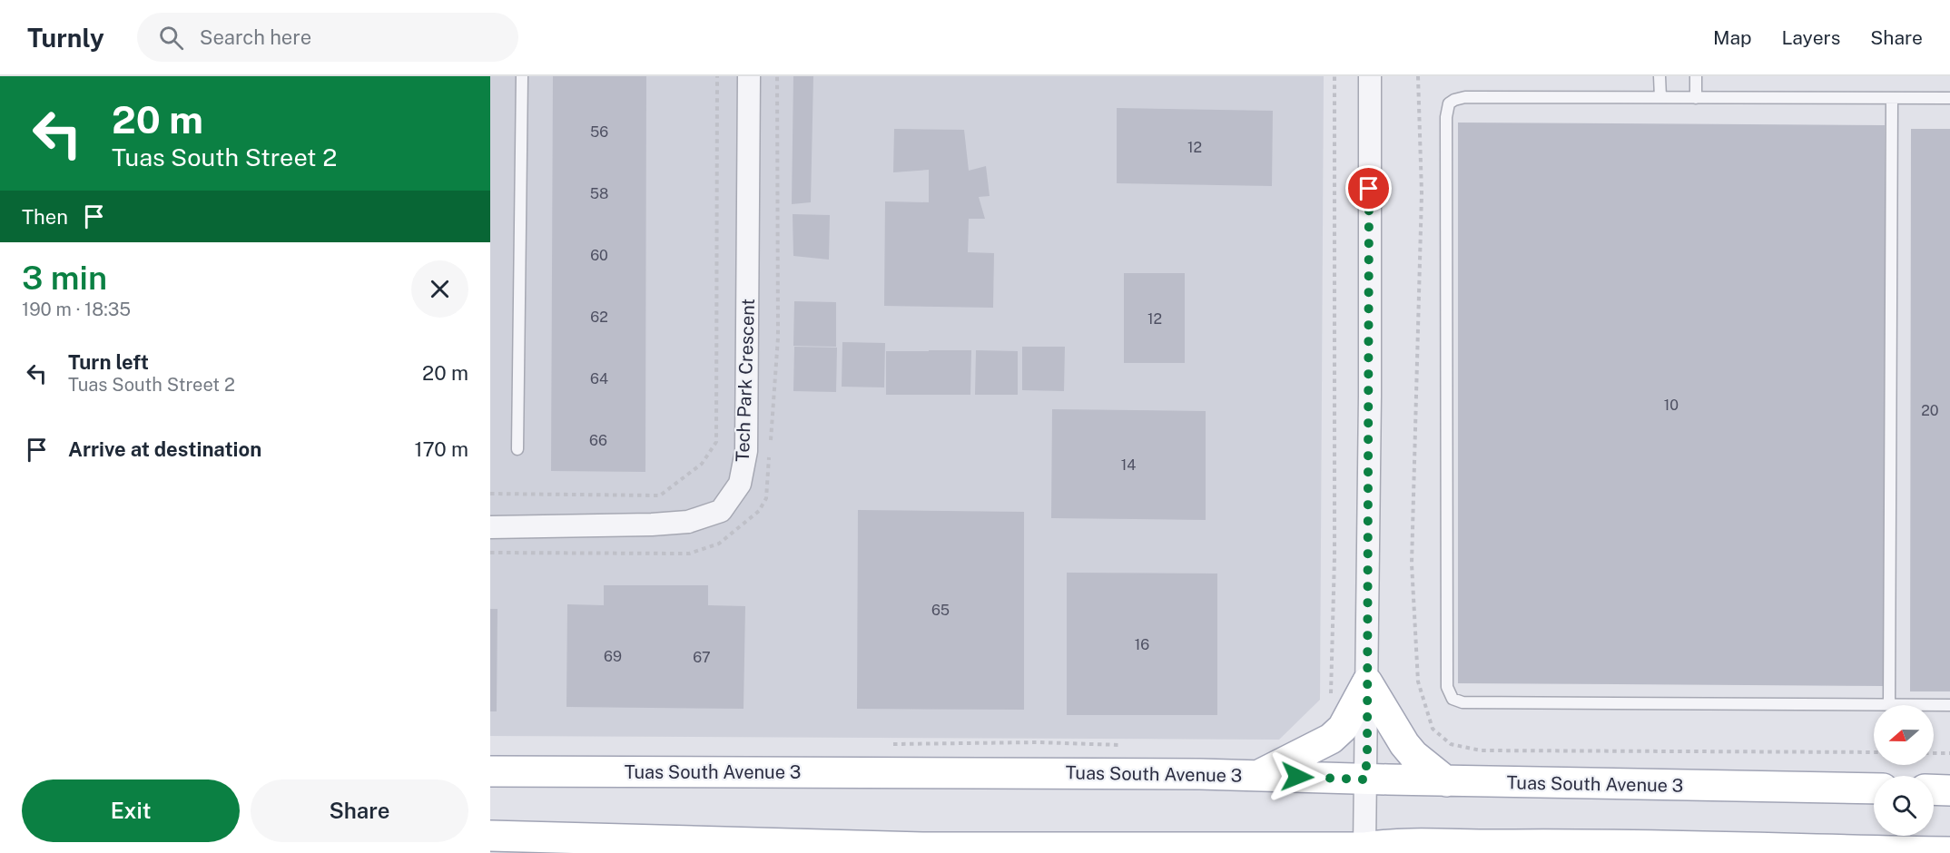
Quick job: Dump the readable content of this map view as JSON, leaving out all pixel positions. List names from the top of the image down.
{
  "streets": {
    "main road": ["Tuas South Avenue 3"],
    "street": ["Tech Park Crescent"]
  },
  "house_numbers": [
    "56",
    "12",
    "58",
    "60",
    "62",
    "12",
    "64",
    "10",
    "20",
    "66",
    "14",
    "65",
    "16",
    "69",
    "67"
  ],
  "north": "left",
  "page": {
    "header": "Turnly",
    "search": "Search here",
    "nav": ["Map", "Layers", "Share"],
    "turn": ["20 m", "Tuas South Street 2"],
    "then": "Then",
    "heading": ["3 min", "190 m · 18:35"],
    "list": [
      {
        "name": "Turn left",
        "note": "Tuas South Street 2",
        "value": "20 m"
      },
      {
        "name": "Arrive at destination",
        "value": "170 m"
      }
    ],
    "buttons": ["Exit", "Share"]
  }
}
